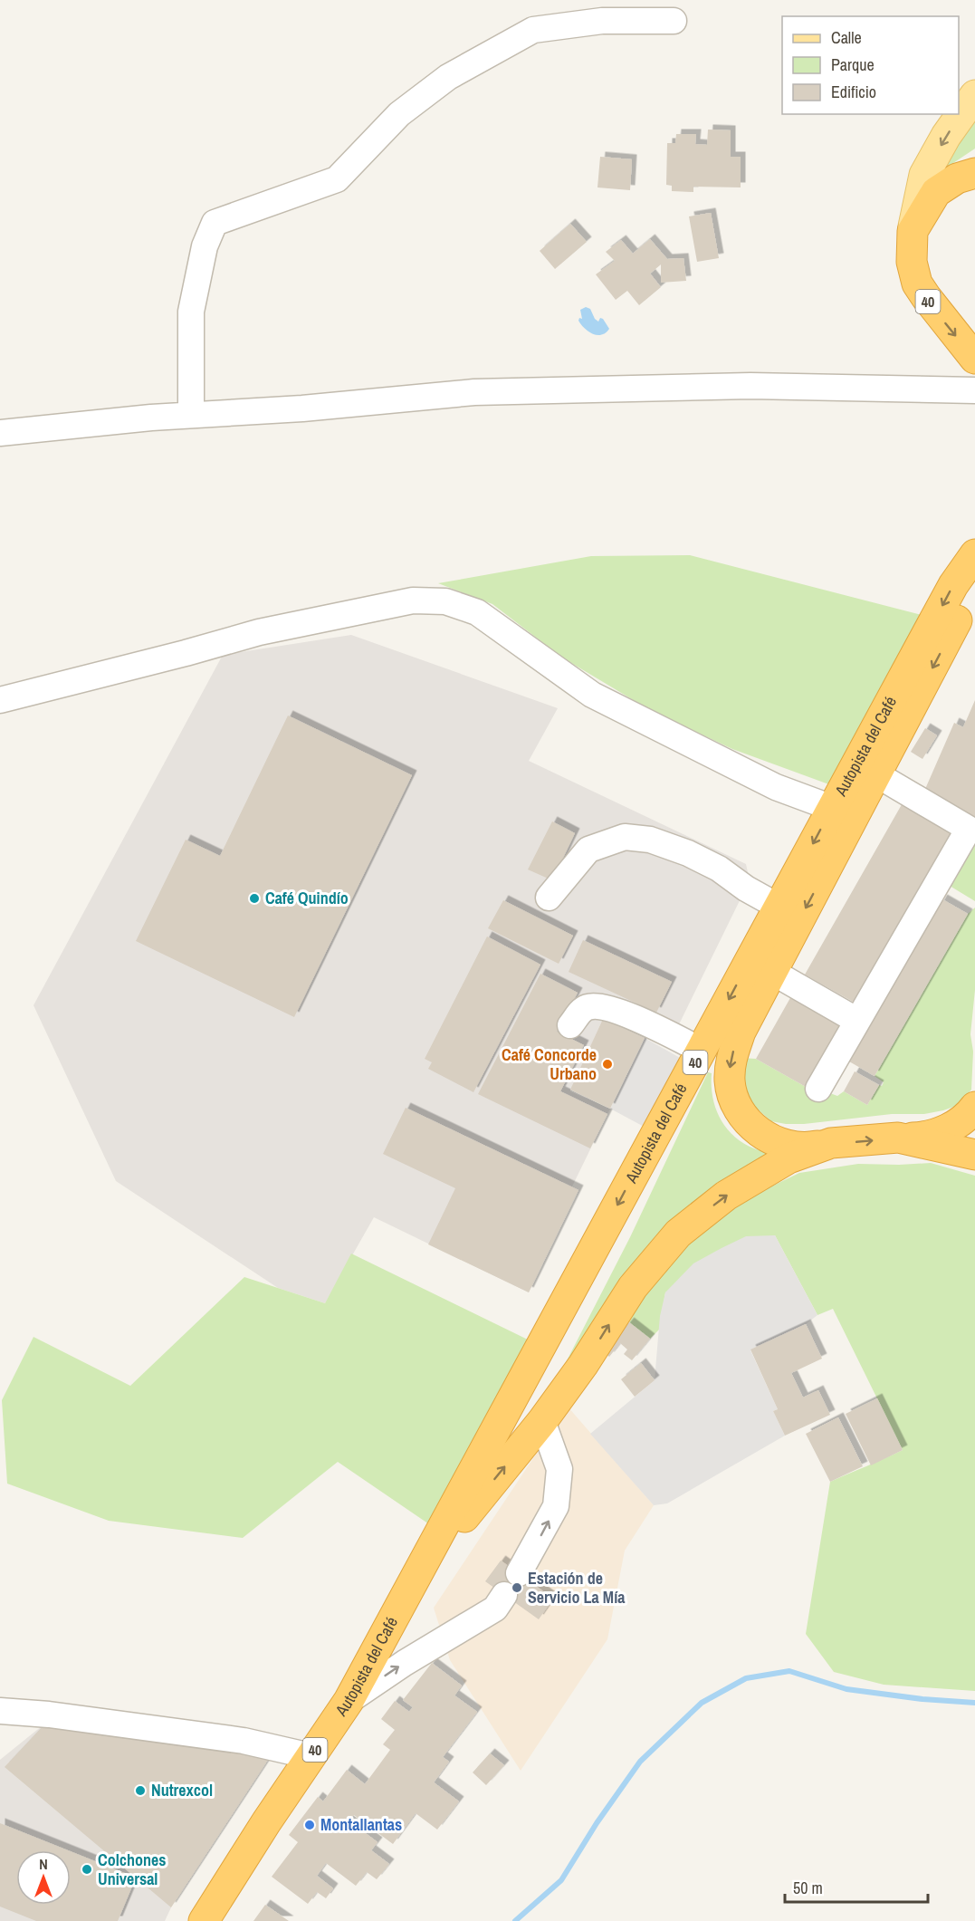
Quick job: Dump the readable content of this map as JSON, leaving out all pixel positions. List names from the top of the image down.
{
  "streets": {
    "highway": ["40", "Autopista del Café"]
  },
  "places": [
    "Café Quindío",
    "Café Concorde Urbano",
    "Estación de Servicio La Mía",
    "Nutrexcol",
    "Montallantas",
    "Colchones Universal"
  ],
  "legend": ["Calle", "Parque", "Edificio"],
  "scale_bar": "50 m",
  "north": "top"
}
